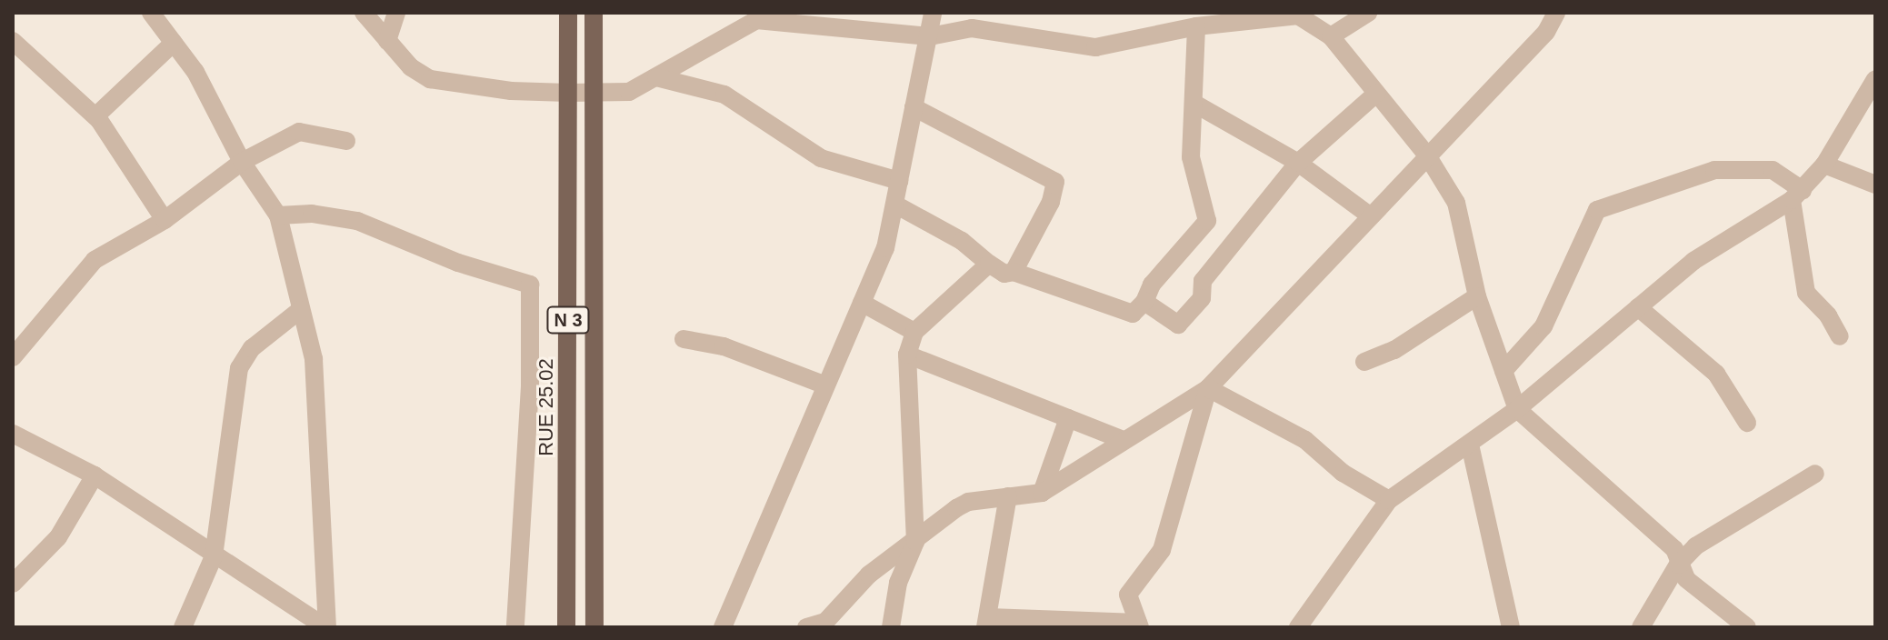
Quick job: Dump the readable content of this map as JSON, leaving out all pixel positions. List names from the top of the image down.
{
  "streets": {
    "main road": ["N 3", "RUE 25.02"]
  }
}
